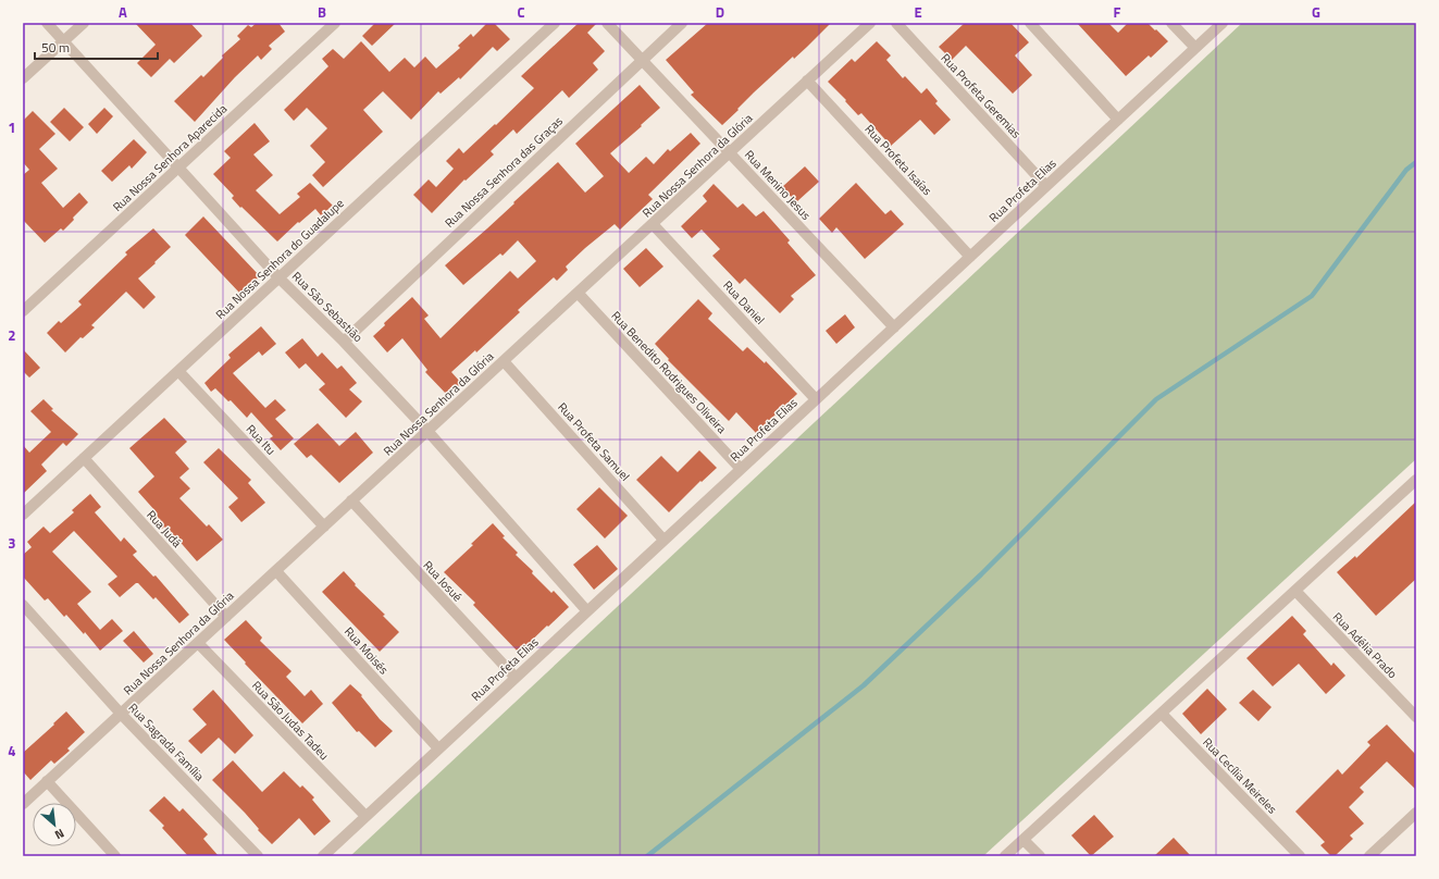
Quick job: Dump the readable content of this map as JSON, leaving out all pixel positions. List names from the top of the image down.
{
  "streets": {
    "street": [
      "Rua Profeta Geremias",
      "Rua Nossa Senhora Aparecida",
      "Rua Profeta Isaías",
      "Rua Nossa Senhora da Glória",
      "Rua Nossa Senhora das Graças",
      "Rua Menino Jesus",
      "Rua Profeta Elias",
      "Rua Nossa Senhora do Guadalupe",
      "Rua Daniel",
      "Rua São Sebastião",
      "Rua Benedito Rodrigues Oliveira",
      "Rua Itu",
      "Rua Profeta Samuel",
      "Rua Judá",
      "Rua Josué",
      "Rua Adélia Prado",
      "Rua Moisés",
      "Rua São Judas Tadeu",
      "Rua Sagrada Família",
      "Rua Cecília Meireles"
    ]
  },
  "crossings": [
    ["Rua Profeta Geremias", "Rua Profeta Elias"],
    ["Rua Nossa Senhora Aparecida", "Rua São Sebastião"],
    ["Rua Profeta Isaías", "Rua Nossa Senhora da Glória"],
    ["Rua Profeta Isaías", "Rua Profeta Elias"],
    ["Rua Nossa Senhora da Glória", "Rua Menino Jesus"],
    ["Rua Nossa Senhora da Glória", "Rua Daniel"],
    ["Rua Nossa Senhora da Glória", "Rua São Sebastião"],
    ["Rua Nossa Senhora da Glória", "Rua Benedito Rodrigues Oliveira"],
    ["Rua Nossa Senhora da Glória", "Rua Itu"],
    ["Rua Nossa Senhora da Glória", "Rua Profeta Samuel"],
    ["Rua Nossa Senhora da Glória", "Rua Judá"],
    ["Rua Nossa Senhora da Glória", "Rua Josué"],
    ["Rua Nossa Senhora da Glória", "Rua Moisés"],
    ["Rua Nossa Senhora da Glória", "Rua São Judas Tadeu"],
    ["Rua Nossa Senhora da Glória", "Rua Sagrada Família"],
    ["Rua Nossa Senhora das Graças", "Rua Menino Jesus"],
    ["Rua Nossa Senhora das Graças", "Rua São Sebastião"],
    ["Rua Menino Jesus", "Rua Profeta Elias"],
    ["Rua Profeta Elias", "Rua Daniel"],
    ["Rua Profeta Elias", "Rua São Sebastião"],
    ["Rua Profeta Elias", "Rua Benedito Rodrigues Oliveira"],
    ["Rua Profeta Elias", "Rua Profeta Samuel"],
    ["Rua Profeta Elias", "Rua Josué"],
    ["Rua Profeta Elias", "Rua Moisés"],
    ["Rua Profeta Elias", "Rua São Judas Tadeu"],
    ["Rua Nossa Senhora do Guadalupe", "Rua São Sebastião"],
    ["Rua Nossa Senhora do Guadalupe", "Rua Itu"],
    ["Rua Nossa Senhora do Guadalupe", "Rua Judá"]
  ],
  "scale_bar": "50 m",
  "north": "bottom right",
  "grid": {
    "columns": [
      "A",
      "B",
      "C",
      "D",
      "E",
      "F",
      "G"
    ],
    "rows": [
      "1",
      "2",
      "3",
      "4"
    ]
  }
}
